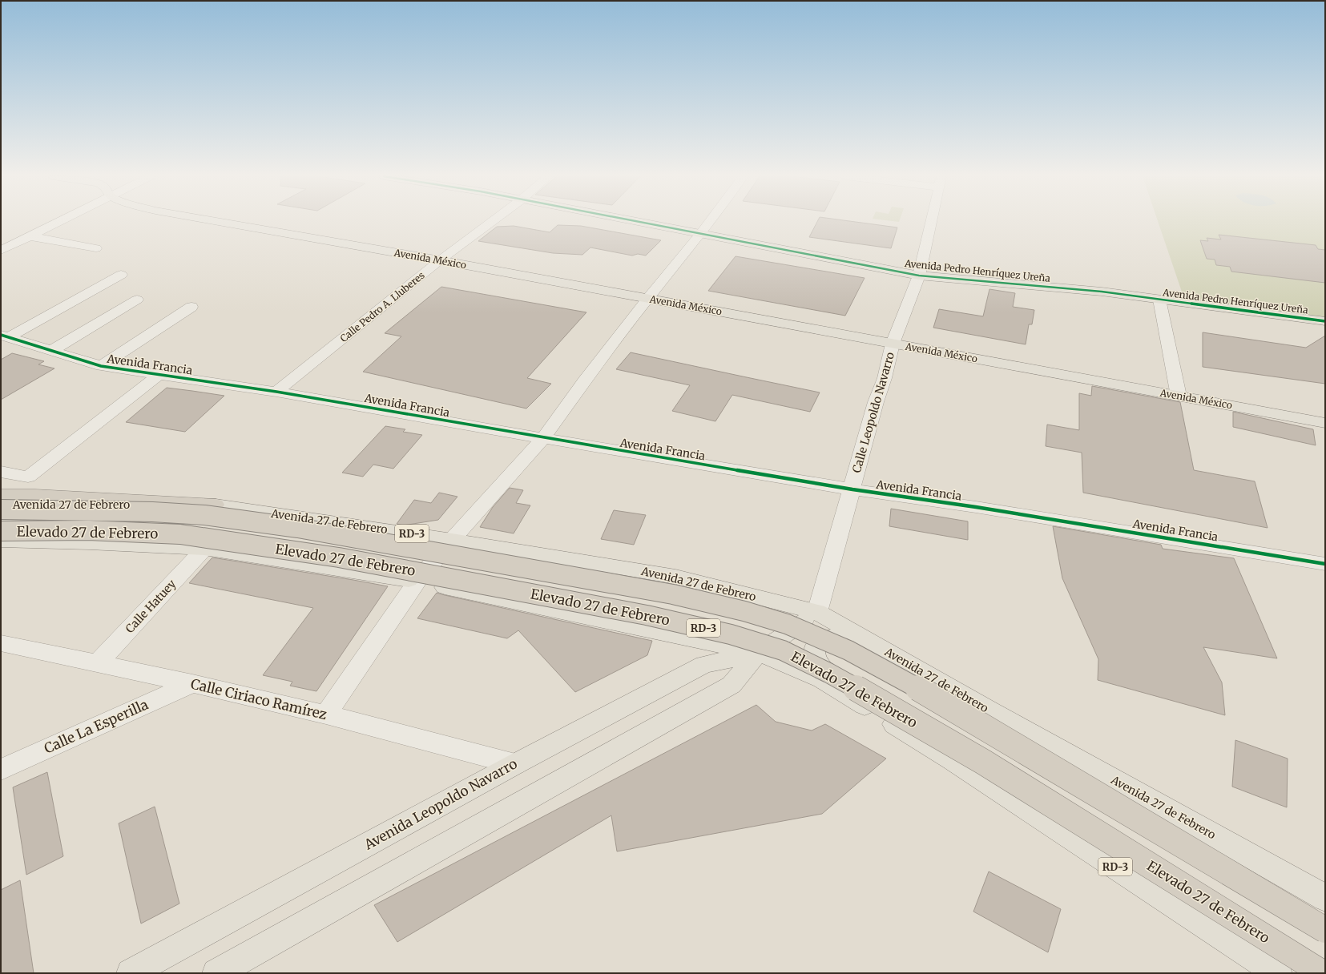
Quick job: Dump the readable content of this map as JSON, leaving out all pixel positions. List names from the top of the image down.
{
  "streets": {
    "highway": ["Elevado 27 de Febrero", "RD-3"],
    "main road": [
      "Avenida México",
      "Avenida Pedro Henríquez Ureña",
      "Avenida 27 de Febrero",
      "Avenida Leopoldo Navarro"
    ],
    "street": [
      "Calle Pedro A. Lluberes",
      "Avenida Francia",
      "Calle Leopoldo Navarro",
      "Calle Hatuey",
      "Calle Ciriaco Ramírez",
      "Calle La Esperilla"
    ]
  },
  "crossings": [
    ["Avenida México", "Calle Pedro A. Lluberes"],
    ["Avenida México", "Calle Leopoldo Navarro"],
    ["Avenida Pedro Henríquez Ureña", "Calle Leopoldo Navarro"],
    ["Calle Pedro A. Lluberes", "Avenida Francia"],
    ["Avenida Francia", "Calle Leopoldo Navarro"],
    ["Calle Leopoldo Navarro", "Avenida 27 de Febrero"],
    ["Calle Leopoldo Navarro", "Avenida Leopoldo Navarro"],
    ["Avenida 27 de Febrero", "Avenida Leopoldo Navarro"],
    ["RD-3", "Calle Hatuey"],
    ["RD-3", "Avenida Leopoldo Navarro"],
    ["Calle Hatuey", "Calle Ciriaco Ramírez"],
    ["Calle Ciriaco Ramírez", "Calle La Esperilla"],
    ["Calle Ciriaco Ramírez", "Avenida Leopoldo Navarro"]
  ]
}
